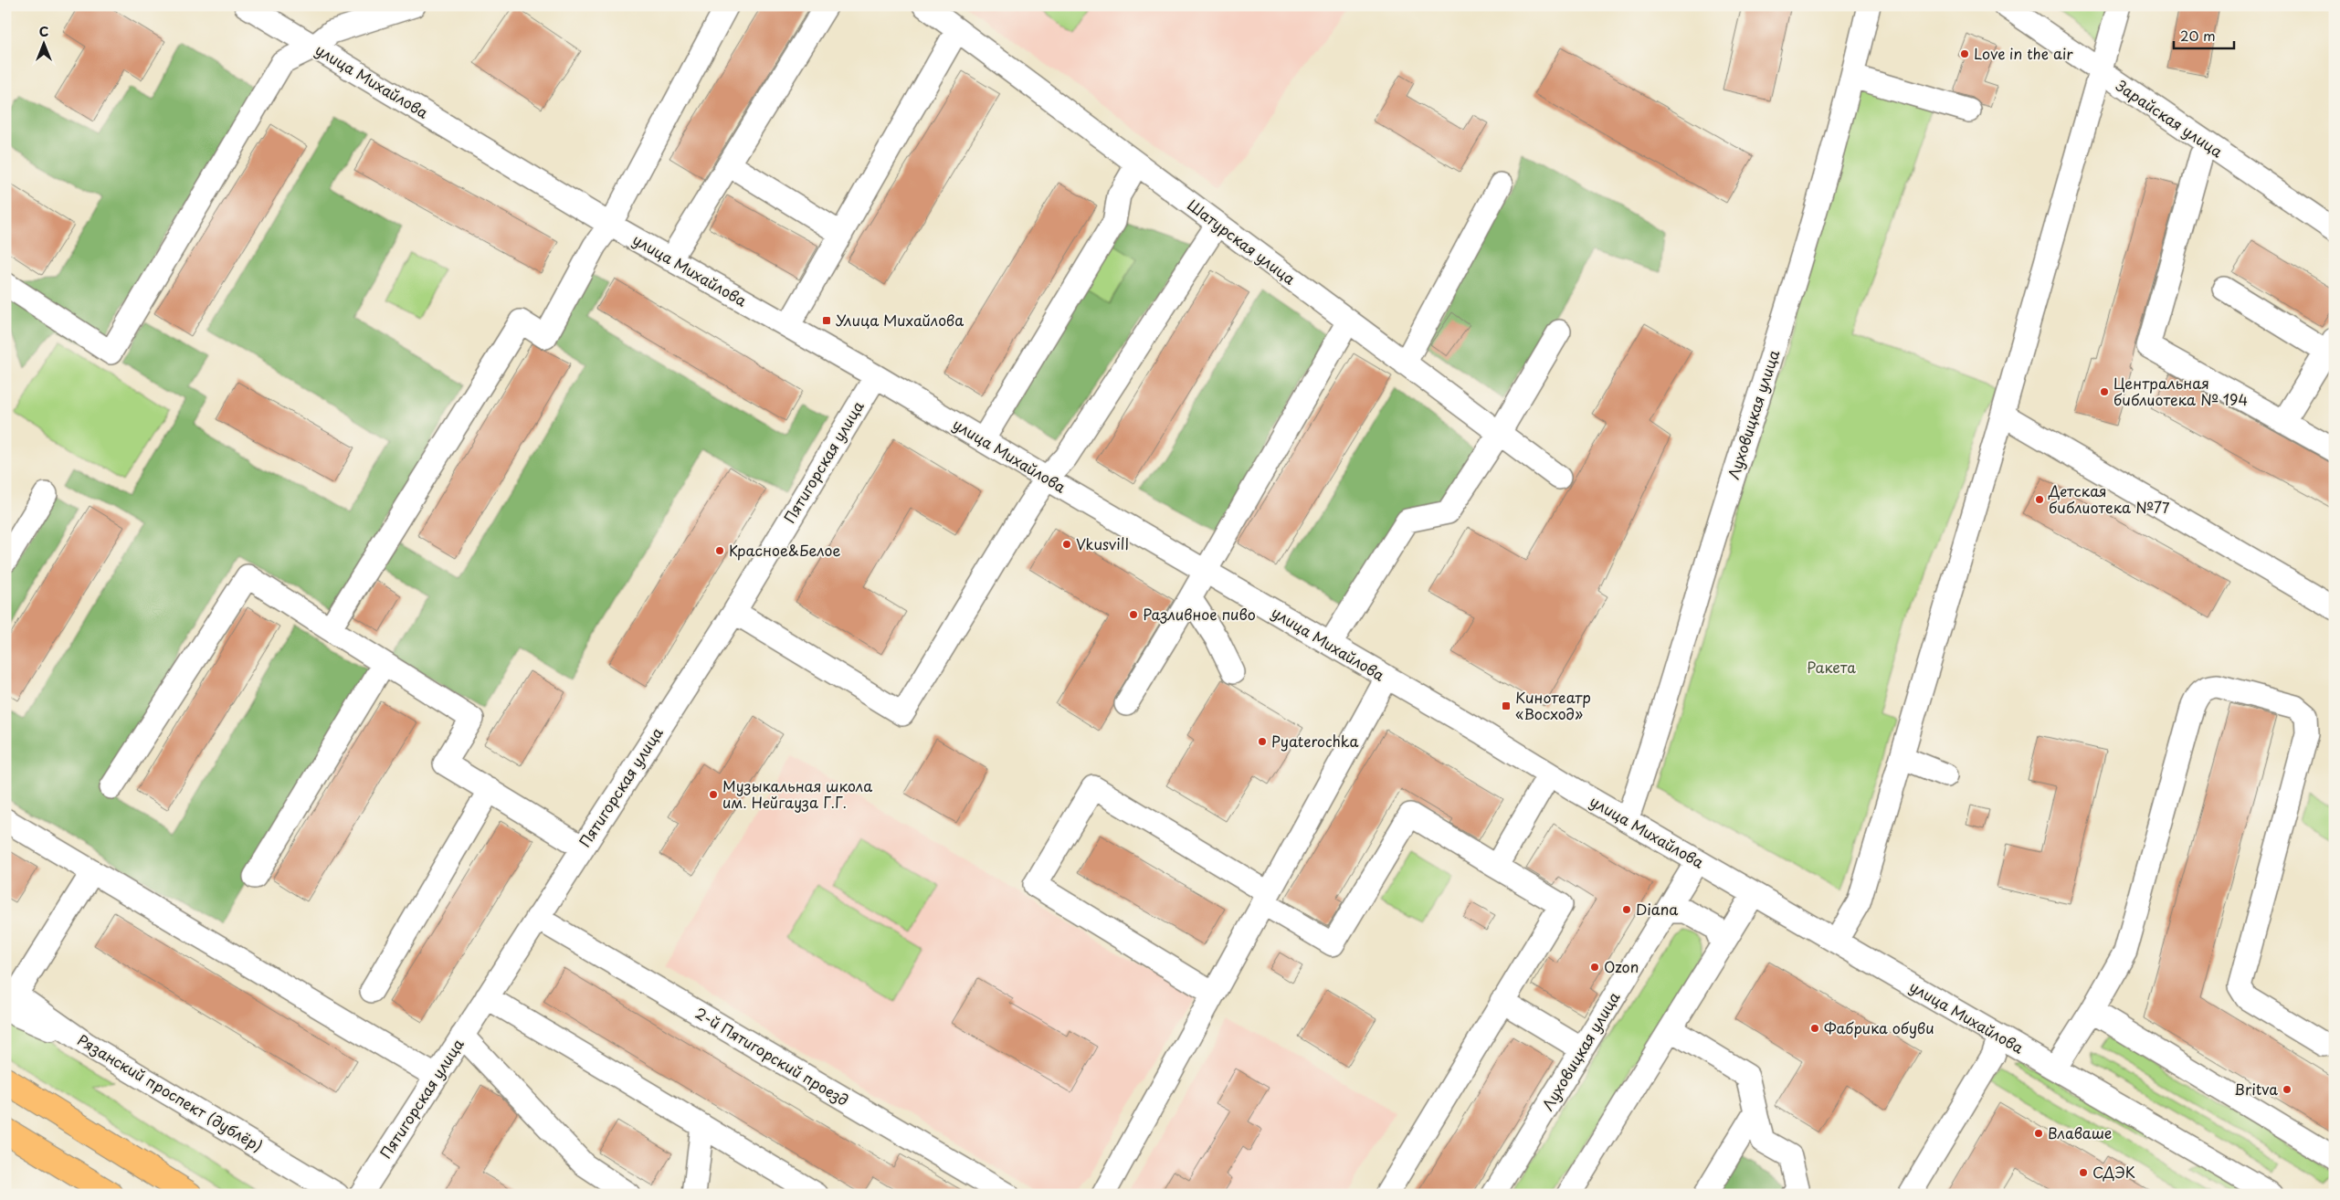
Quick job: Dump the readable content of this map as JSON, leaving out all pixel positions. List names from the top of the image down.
{
  "streets": {
    "street": [
      "улица Михайлова",
      "Зарайская улица",
      "Шатурская улица",
      "Луховицкая улица",
      "Пятигорская улица",
      "2-й Пятигорский проезд",
      "Рязанский проспект (дублёр)"
    ]
  },
  "crossings": [
    ["улица Михайлова", "Луховицкая улица"],
    ["улица Михайлова", "Пятигорская улица"],
    ["Пятигорская улица", "2-й Пятигорский проезд"]
  ],
  "parks": ["Ракета"],
  "places": {
    "other": [
      "Love in the air",
      "Центральная библиотека № 194",
      "Детская библиотека №77",
      "Vkusvill",
      "Красное&Белое",
      "Разливное пиво",
      "Pyaterochka",
      "Музыкальная школа им. Нейгауза Г.Г.",
      "Diana",
      "Ozon",
      "Фабрика обуви",
      "Britva",
      "Влаваше",
      "СДЭК"
    ],
    "transit": ["Улица Михайлова", "Кинотеатр «Восход»"]
  },
  "scale_bar": "20 m",
  "north": "top"
}
